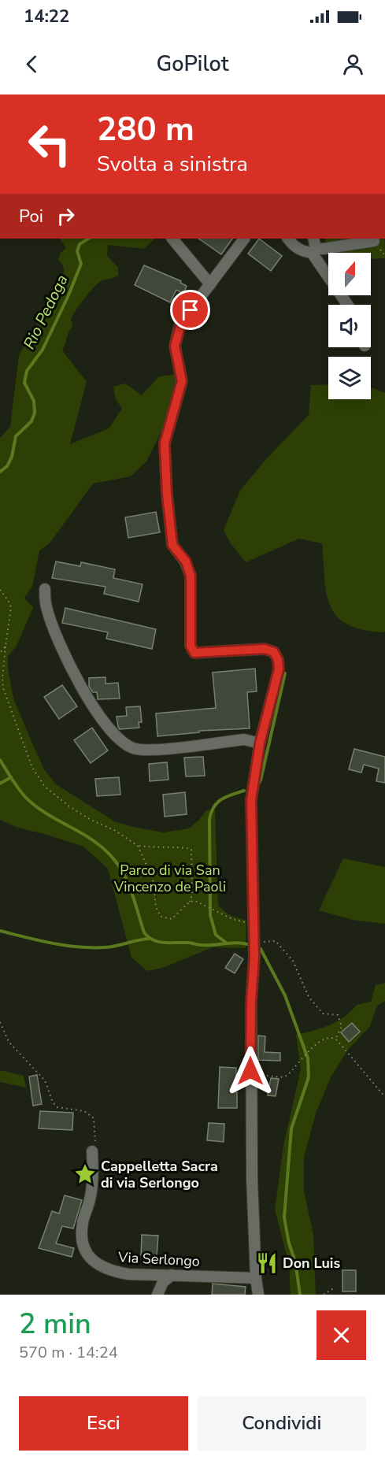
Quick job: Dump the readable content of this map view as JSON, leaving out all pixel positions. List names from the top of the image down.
{
  "streets": {
    "street": ["Via Serlongo"]
  },
  "water": ["Rio Pedoga"],
  "parks": ["Parco di via San Vincenzo de Paoli"],
  "places": {
    "place": ["Cappelletta Sacra di via Serlongo"],
    "restaurant": ["Don Luis"]
  },
  "north": "top",
  "page": {
    "status": "14:22",
    "header": "GoPilot",
    "turn": ["280 m", "Svolta a sinistra"],
    "then": "Poi",
    "heading": ["2 min", "570 m · 14:24"],
    "buttons": ["Esci", "Condividi"]
  }
}
